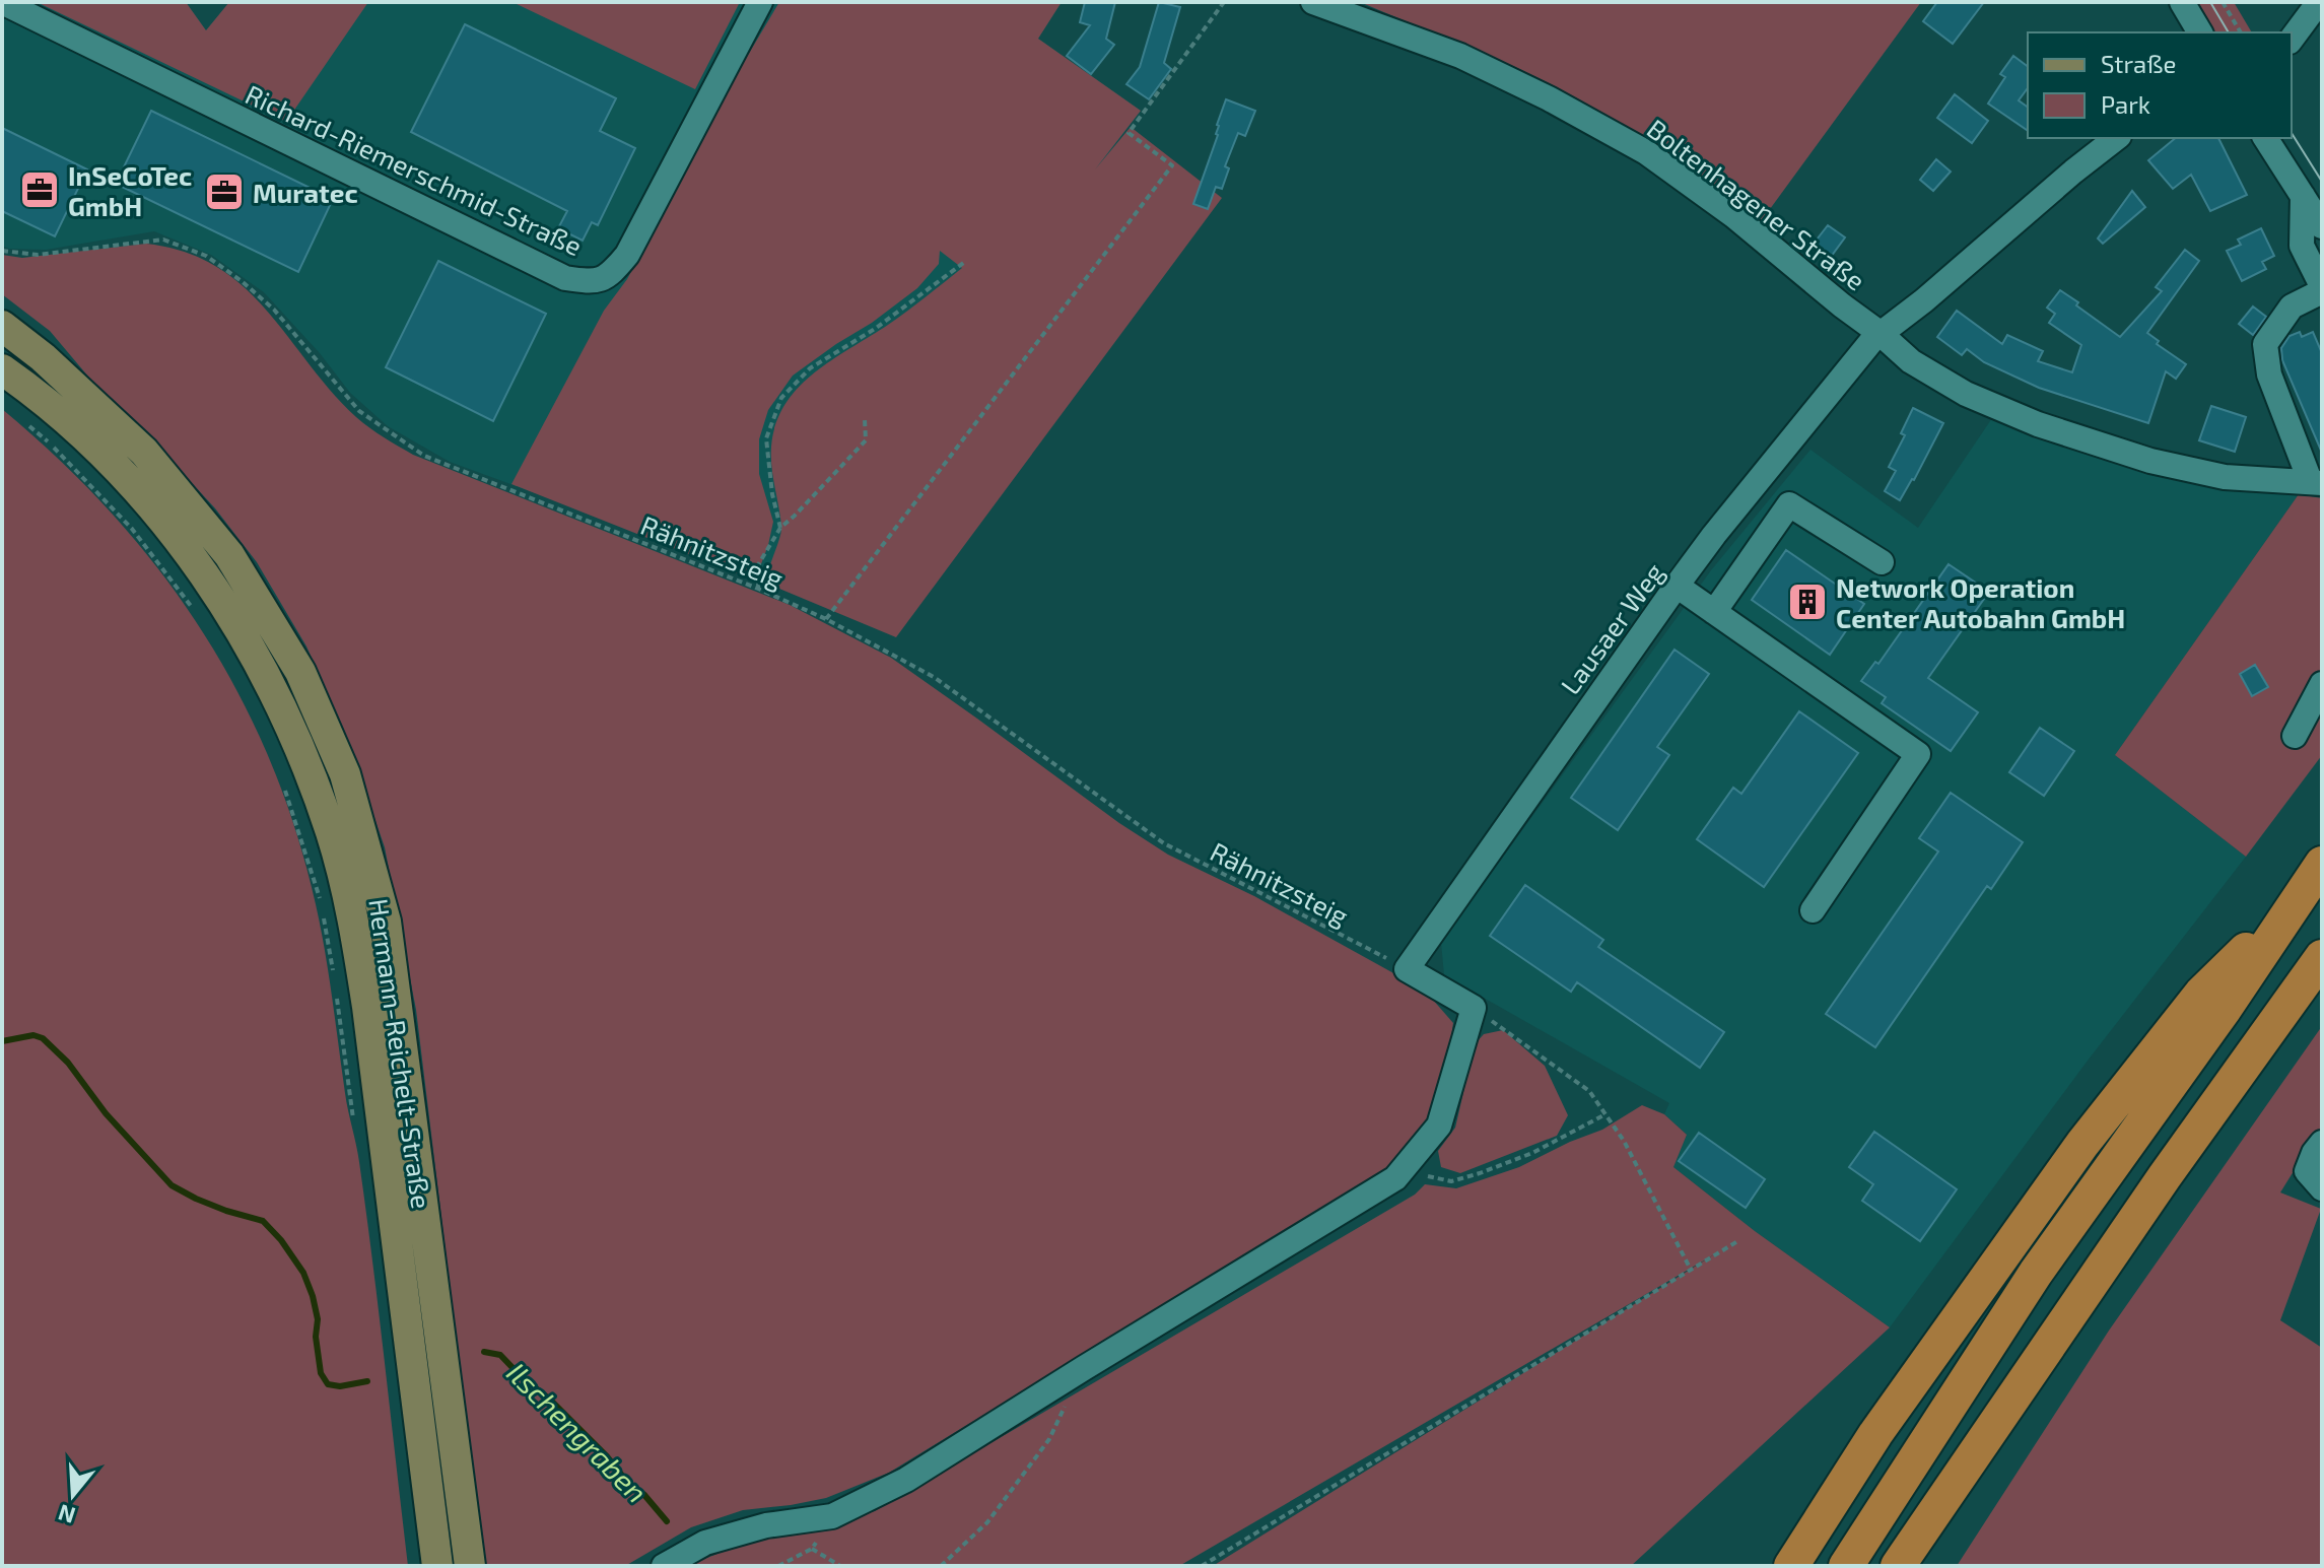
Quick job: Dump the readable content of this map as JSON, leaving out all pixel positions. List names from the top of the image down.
{
  "streets": {
    "main road": ["Hermann-Reichelt-Straße"],
    "street": ["Richard-Riemerschmid-Straße", "Boltenhagener Straße", "Lausaer Weg"],
    "path": ["Rähnitzsteig"]
  },
  "crossings": [
    ["Boltenhagener Straße", "Lausaer Weg"],
    ["Rähnitzsteig", "Lausaer Weg"]
  ],
  "water": ["Ilschengraben"],
  "places": {
    "office": ["InSeCoTec GmbH", "Muratec"],
    "building": ["Network Operation Center Autobahn GmbH"]
  },
  "legend": ["Straße", "Park"],
  "north": "bottom"
}
